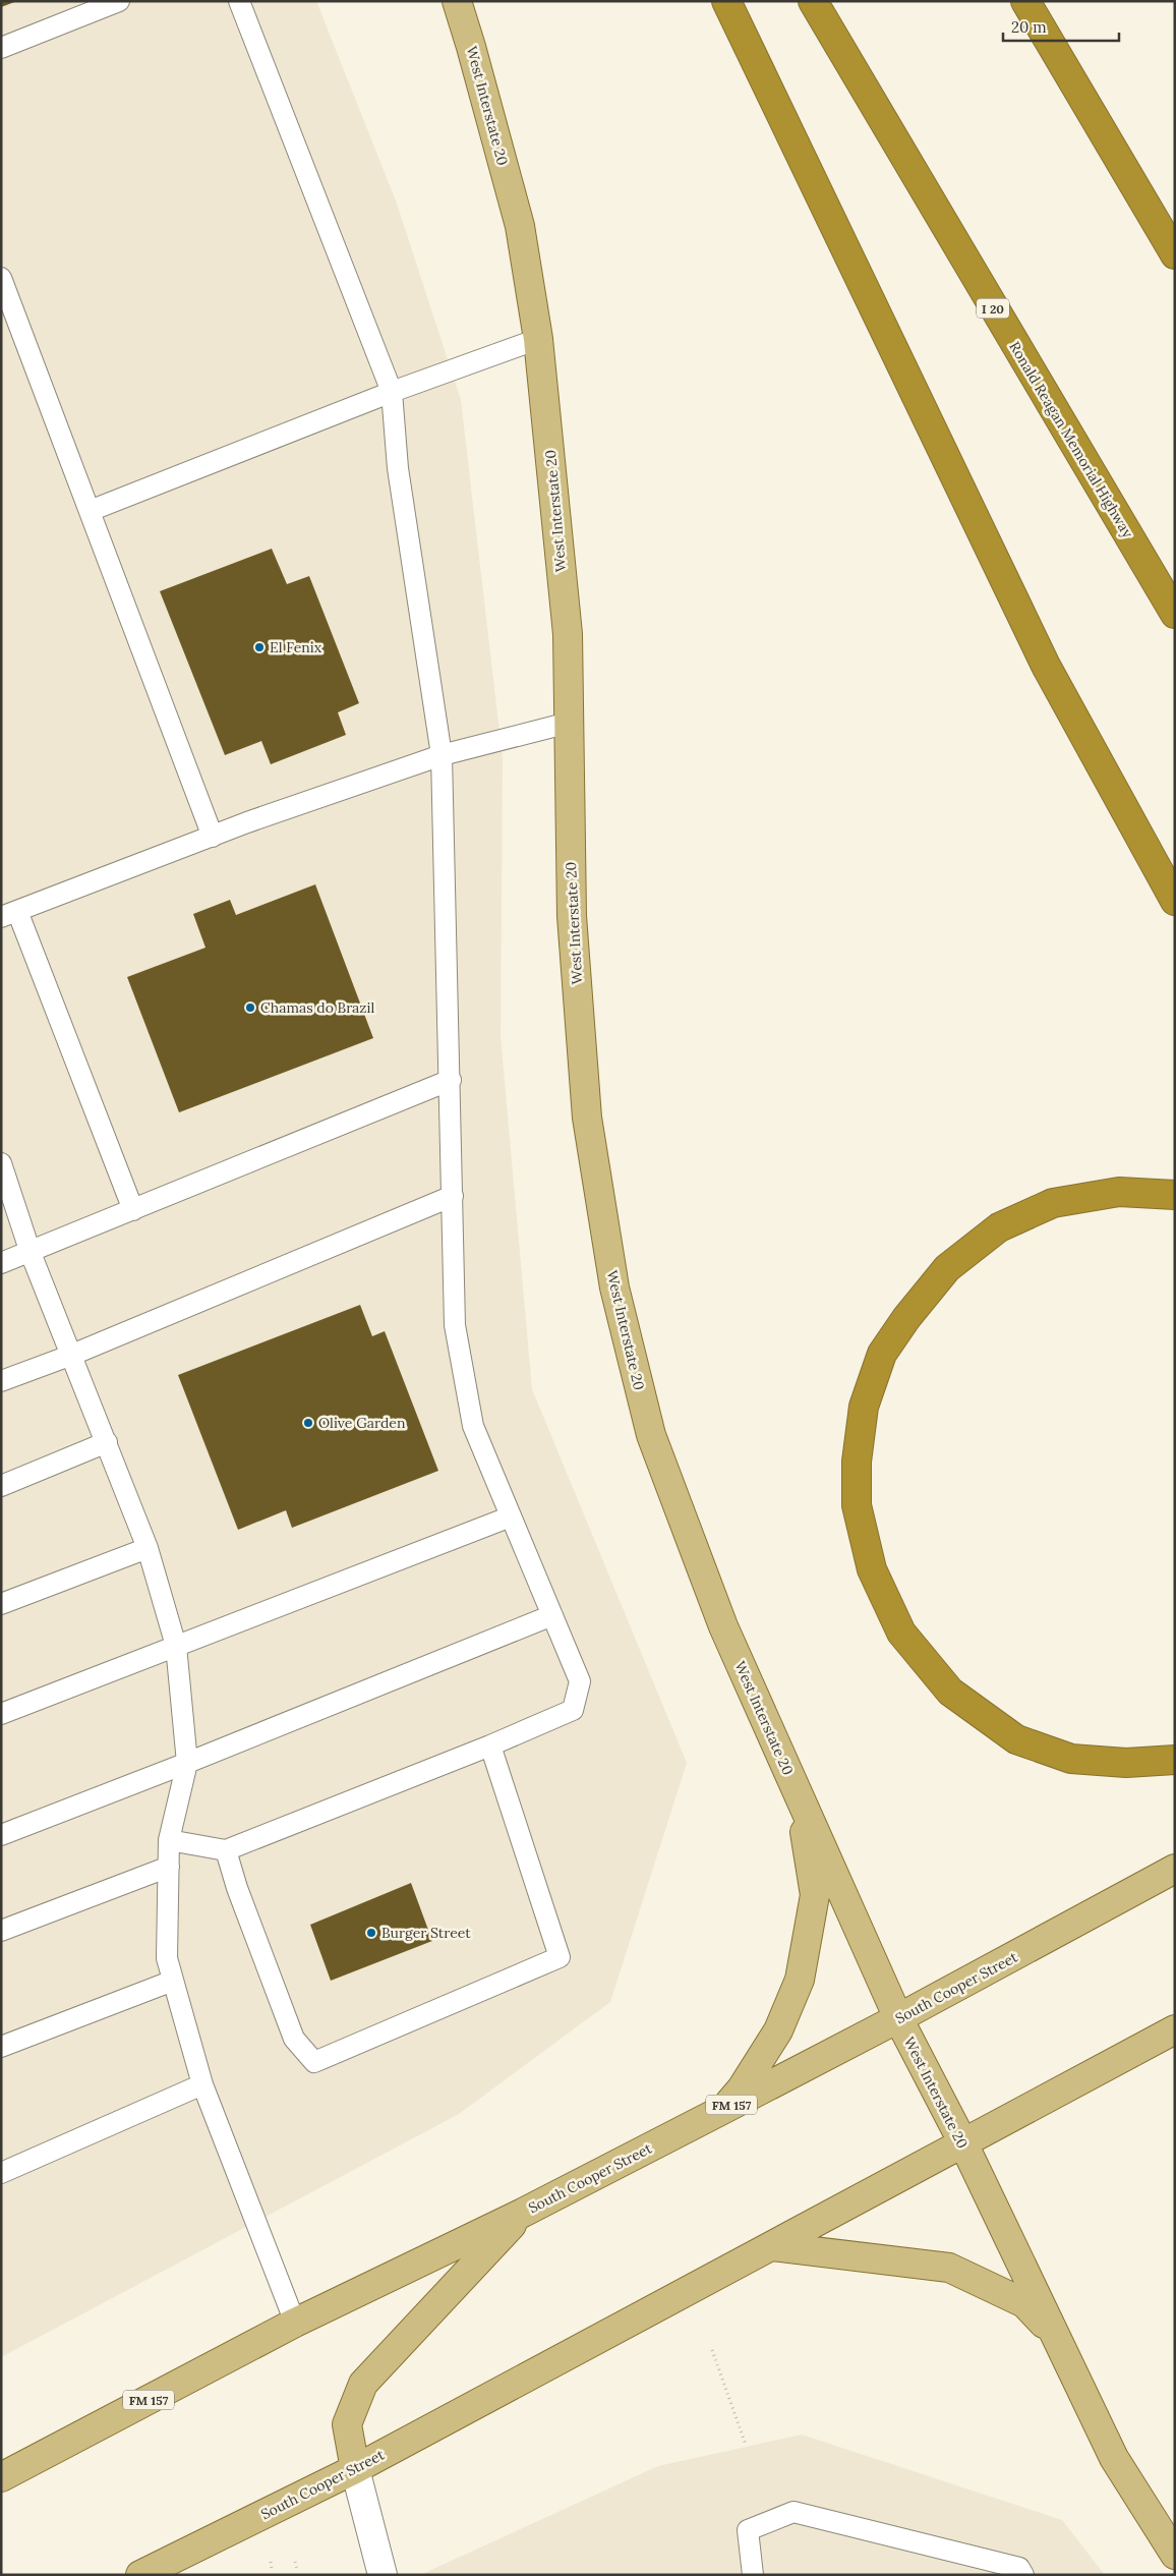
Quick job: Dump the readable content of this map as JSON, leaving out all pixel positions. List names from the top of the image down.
{
  "streets": {
    "highway": ["I 20", "Ronald Reagan Memorial Highway"],
    "main road": ["West Interstate 20", "South Cooper Street", "FM 157"]
  },
  "crossings": [
    ["West Interstate 20", "South Cooper Street"]
  ],
  "places": [
    "El Fenix",
    "Chamas do Brazil",
    "Olive Garden",
    "Burger Street"
  ],
  "scale_bar": "20 m"
}
